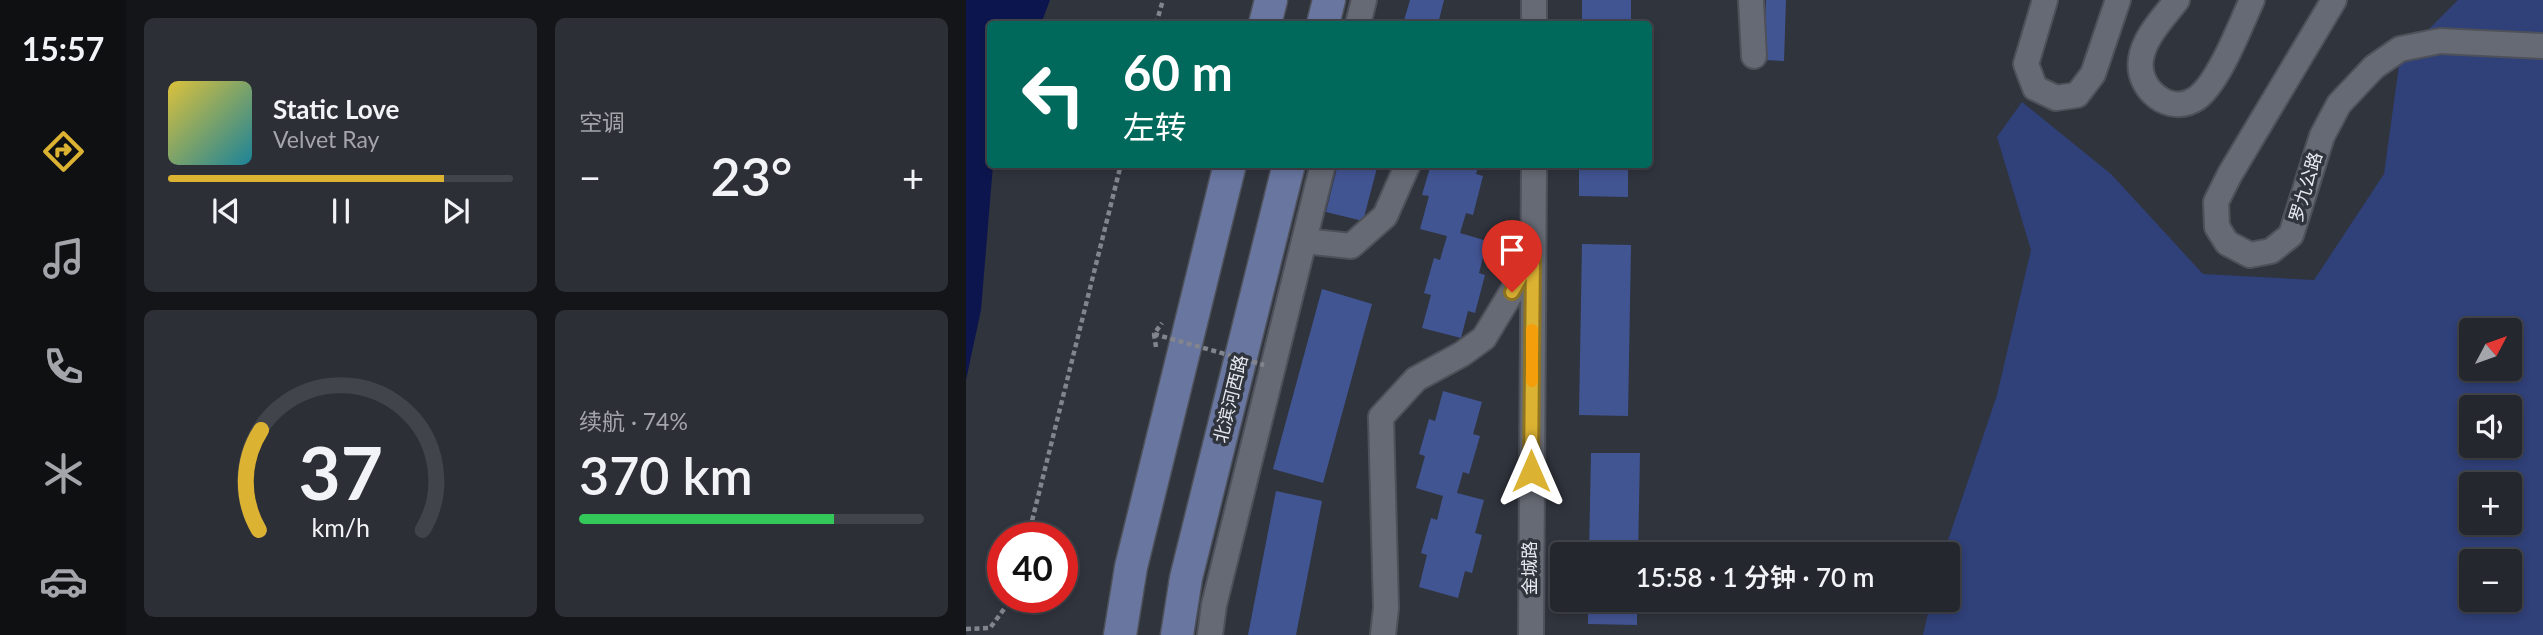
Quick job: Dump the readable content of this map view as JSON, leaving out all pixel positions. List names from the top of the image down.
{
  "streets": {
    "main road": ["北滨河西路"],
    "street": ["罗九公路", "金城路"]
  },
  "north": "top right",
  "page": {
    "tabs": "15:57",
    "tile": [
      "空调",
      ["续航 · 74%", "370 km"]
    ],
    "turn": ["60 m", "左转"],
    "song": ["Static Love", "Velvet Ray"],
    "heat": ["−", "23°", "+"],
    "map_buttons": ["+", "−"],
    "limit": "40",
    "trip": "15:58 · 1 分钟 · 70 m",
    "gauge": ["37", "km/h"]
  }
}
